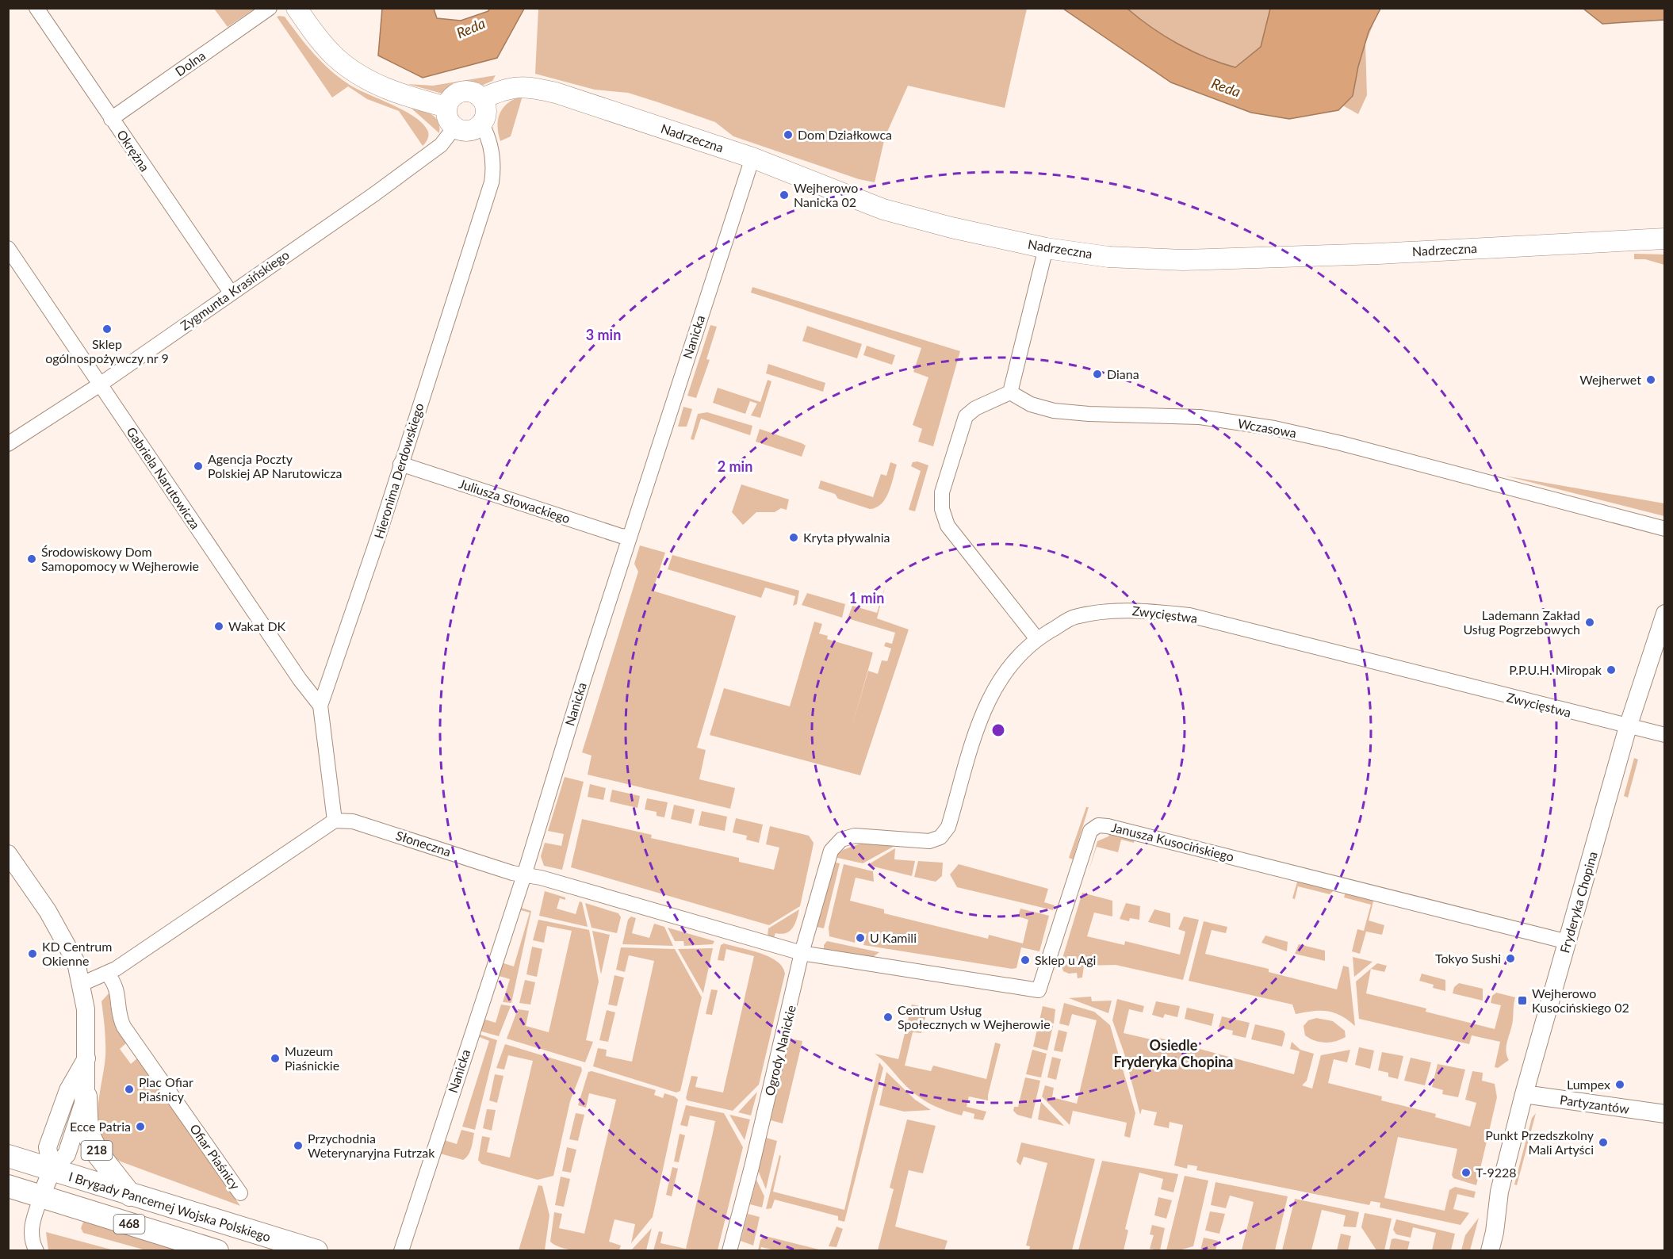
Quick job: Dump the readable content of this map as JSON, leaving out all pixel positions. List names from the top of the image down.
{
  "streets": {
    "main road": [
      "Nadrzeczna",
      "218",
      "I Brygady Pancernej Wojska Polskiego",
      "468"
    ],
    "street": [
      "Dolna",
      "Okrężna",
      "Zygmunta Krasińskiego",
      "Nanicka",
      "Wczasowa",
      "Hieronima Derdowskiego",
      "Gabriela Narutowicza",
      "Juliusza Słowackiego",
      "Zwycięstwa",
      "Janusza Kusocińskiego",
      "Słoneczna",
      "Fryderyka Chopina",
      "Ogrody Nanickie",
      "Partyzantów",
      "Ofiar Piaśnicy"
    ]
  },
  "crossings": [
    ["Dolna", "Okrężna"],
    ["Nadrzeczna", "Zygmunta Krasińskiego"],
    ["Nadrzeczna", "Nanicka"],
    ["Nadrzeczna", "Hieronima Derdowskiego"],
    ["Okrężna", "Zygmunta Krasińskiego"],
    ["Zygmunta Krasińskiego", "Hieronima Derdowskiego"],
    ["Zygmunta Krasińskiego", "Gabriela Narutowicza"],
    ["Nanicka", "Juliusza Słowackiego"],
    ["Nanicka", "Słoneczna"],
    ["Hieronima Derdowskiego", "Gabriela Narutowicza"],
    ["Hieronima Derdowskiego", "Juliusza Słowackiego"],
    ["Hieronima Derdowskiego", "Słoneczna"],
    ["Zwycięstwa", "Fryderyka Chopina"],
    ["Zwycięstwa", "Ogrody Nanickie"],
    ["Janusza Kusocińskiego", "Słoneczna"],
    ["Janusza Kusocińskiego", "Fryderyka Chopina"],
    ["Janusza Kusocińskiego", "Ogrody Nanickie"],
    ["Słoneczna", "Ogrody Nanickie"],
    ["Fryderyka Chopina", "Partyzantów"],
    ["218", "I Brygady Pancernej Wojska Polskiego"],
    ["I Brygady Pancernej Wojska Polskiego", "468"]
  ],
  "districts": ["Osiedle Fryderyka Chopina"],
  "water": ["Reda"],
  "places": {
    "other": [
      "Dom Działkowca",
      "Wejherowo Nanicka 02",
      "Sklep ogólnospożywczy nr 9",
      "Diana",
      "Wejherwet",
      "Agencja Poczty Polskiej AP Narutowicza",
      "Kryta pływalnia",
      "Środowiskowy Dom Samopomocy w Wejherowie",
      "Lademann Zakład Usług Pogrzebowych",
      "Wakat DK",
      "P.P.U.H. Miropak",
      "U Kamili",
      "KD Centrum Okienne",
      "Tokyo Sushi",
      "Sklep u Agi",
      "Centrum Usług Społecznych w Wejherowie",
      "Muzeum Piaśnickie",
      "Lumpex",
      "Plac Ofiar Piaśnicy",
      "Ecce Patria",
      "Punkt Przedszkolny Mali Artyści",
      "Przychodnia Weterynaryjna Futrzak",
      "T-9228"
    ],
    "transit": ["Wejherowo Kusocińskiego 02"]
  },
  "rings": ["3 min", "2 min", "1 min"]
}
